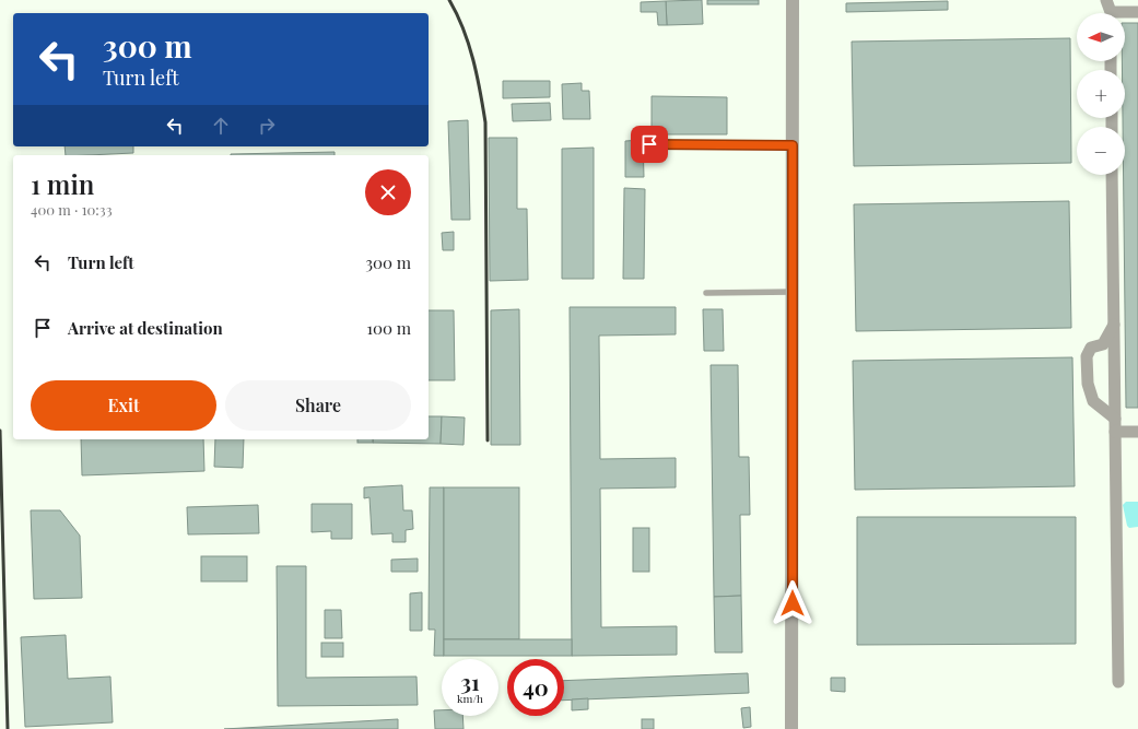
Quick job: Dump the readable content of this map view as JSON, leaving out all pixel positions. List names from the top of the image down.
{
  "north": "left",
  "page": {
    "map_buttons": ["+", "−"],
    "turn": ["300 m", "Turn left"],
    "heading": ["1 min", "400 m · 10:33"],
    "list": [
      {
        "name": "Turn left",
        "value": "300 m"
      },
      {
        "name": "Arrive at destination",
        "value": "100 m"
      }
    ],
    "buttons": ["Exit", "Share"],
    "speed": "31 km/h",
    "limit": "40"
  }
}
